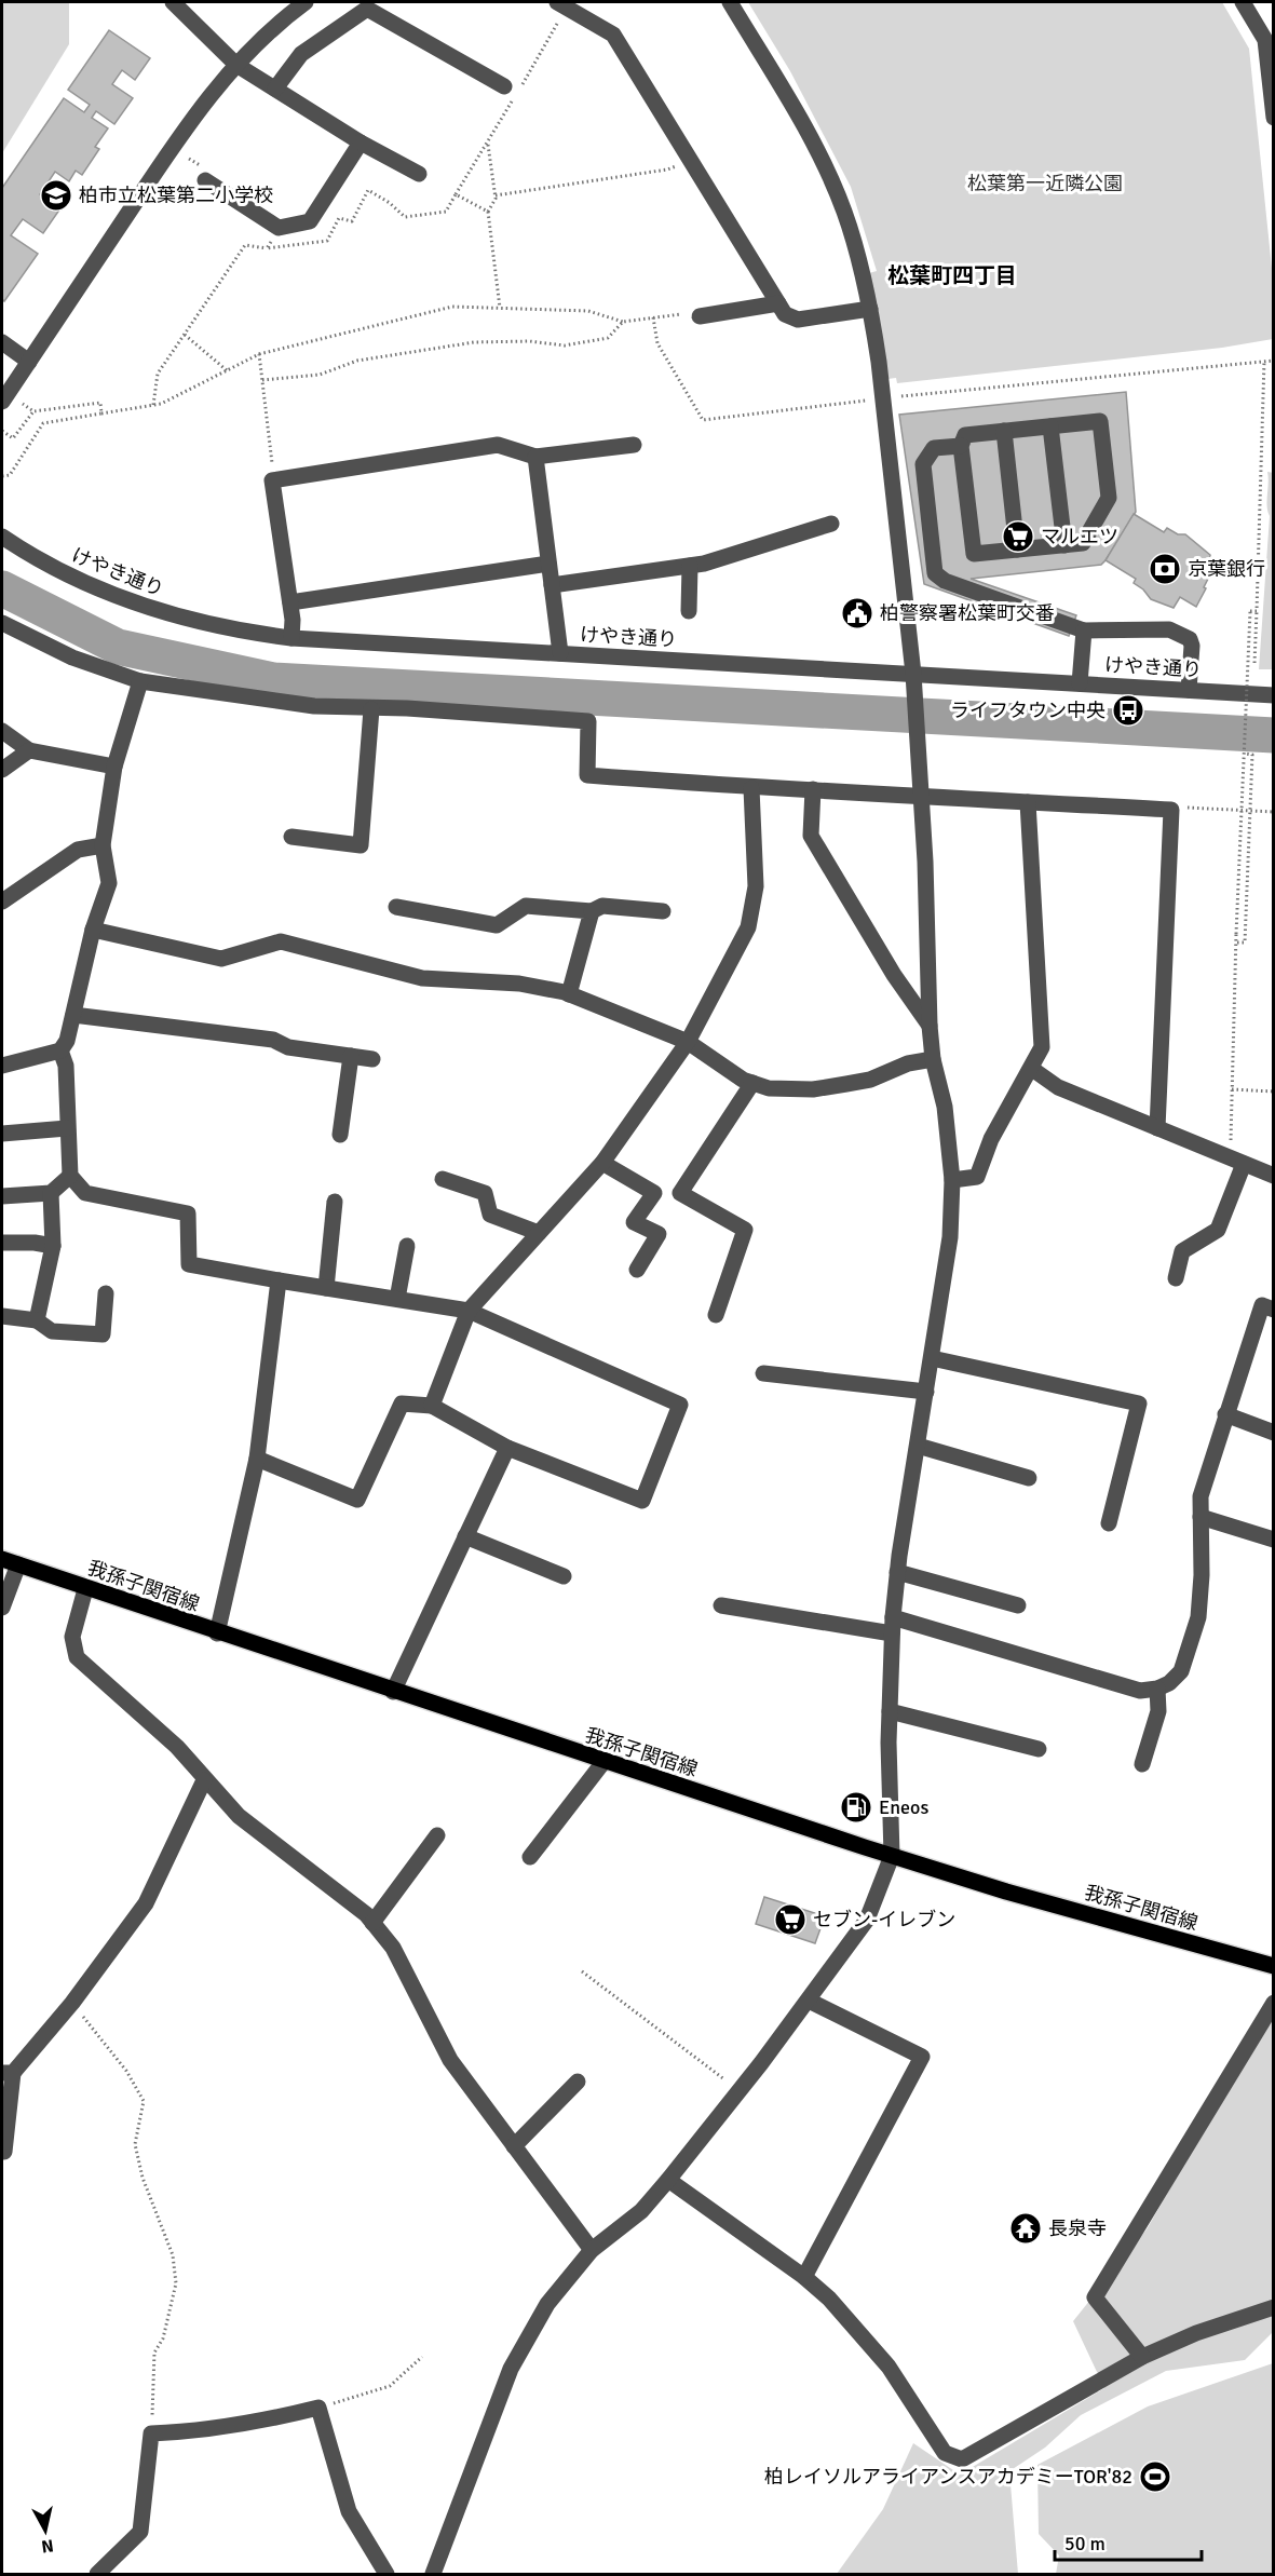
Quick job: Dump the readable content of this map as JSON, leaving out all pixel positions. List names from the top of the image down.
{
  "streets": {
    "main road": ["我孫子関宿線"],
    "street": ["けやき通り"]
  },
  "districts": ["松葉町四丁目"],
  "parks": ["松葉第一近隣公園"],
  "places": {
    "school or university": ["柏市立松葉第二小学校"],
    "supermarket": ["マルエツ", "セブン-イレブン"],
    "bank": ["京葉銀行"],
    "public building": ["柏警察署松葉町交番"],
    "bus stop": ["ライフタウン中央"],
    "fuel station": ["Eneos"],
    "temple": ["長泉寺"],
    "sports": ["柏レイソルアライアンスアカデミーTOR'82"]
  },
  "scale_bar": "50 m",
  "north": "bottom"
}
